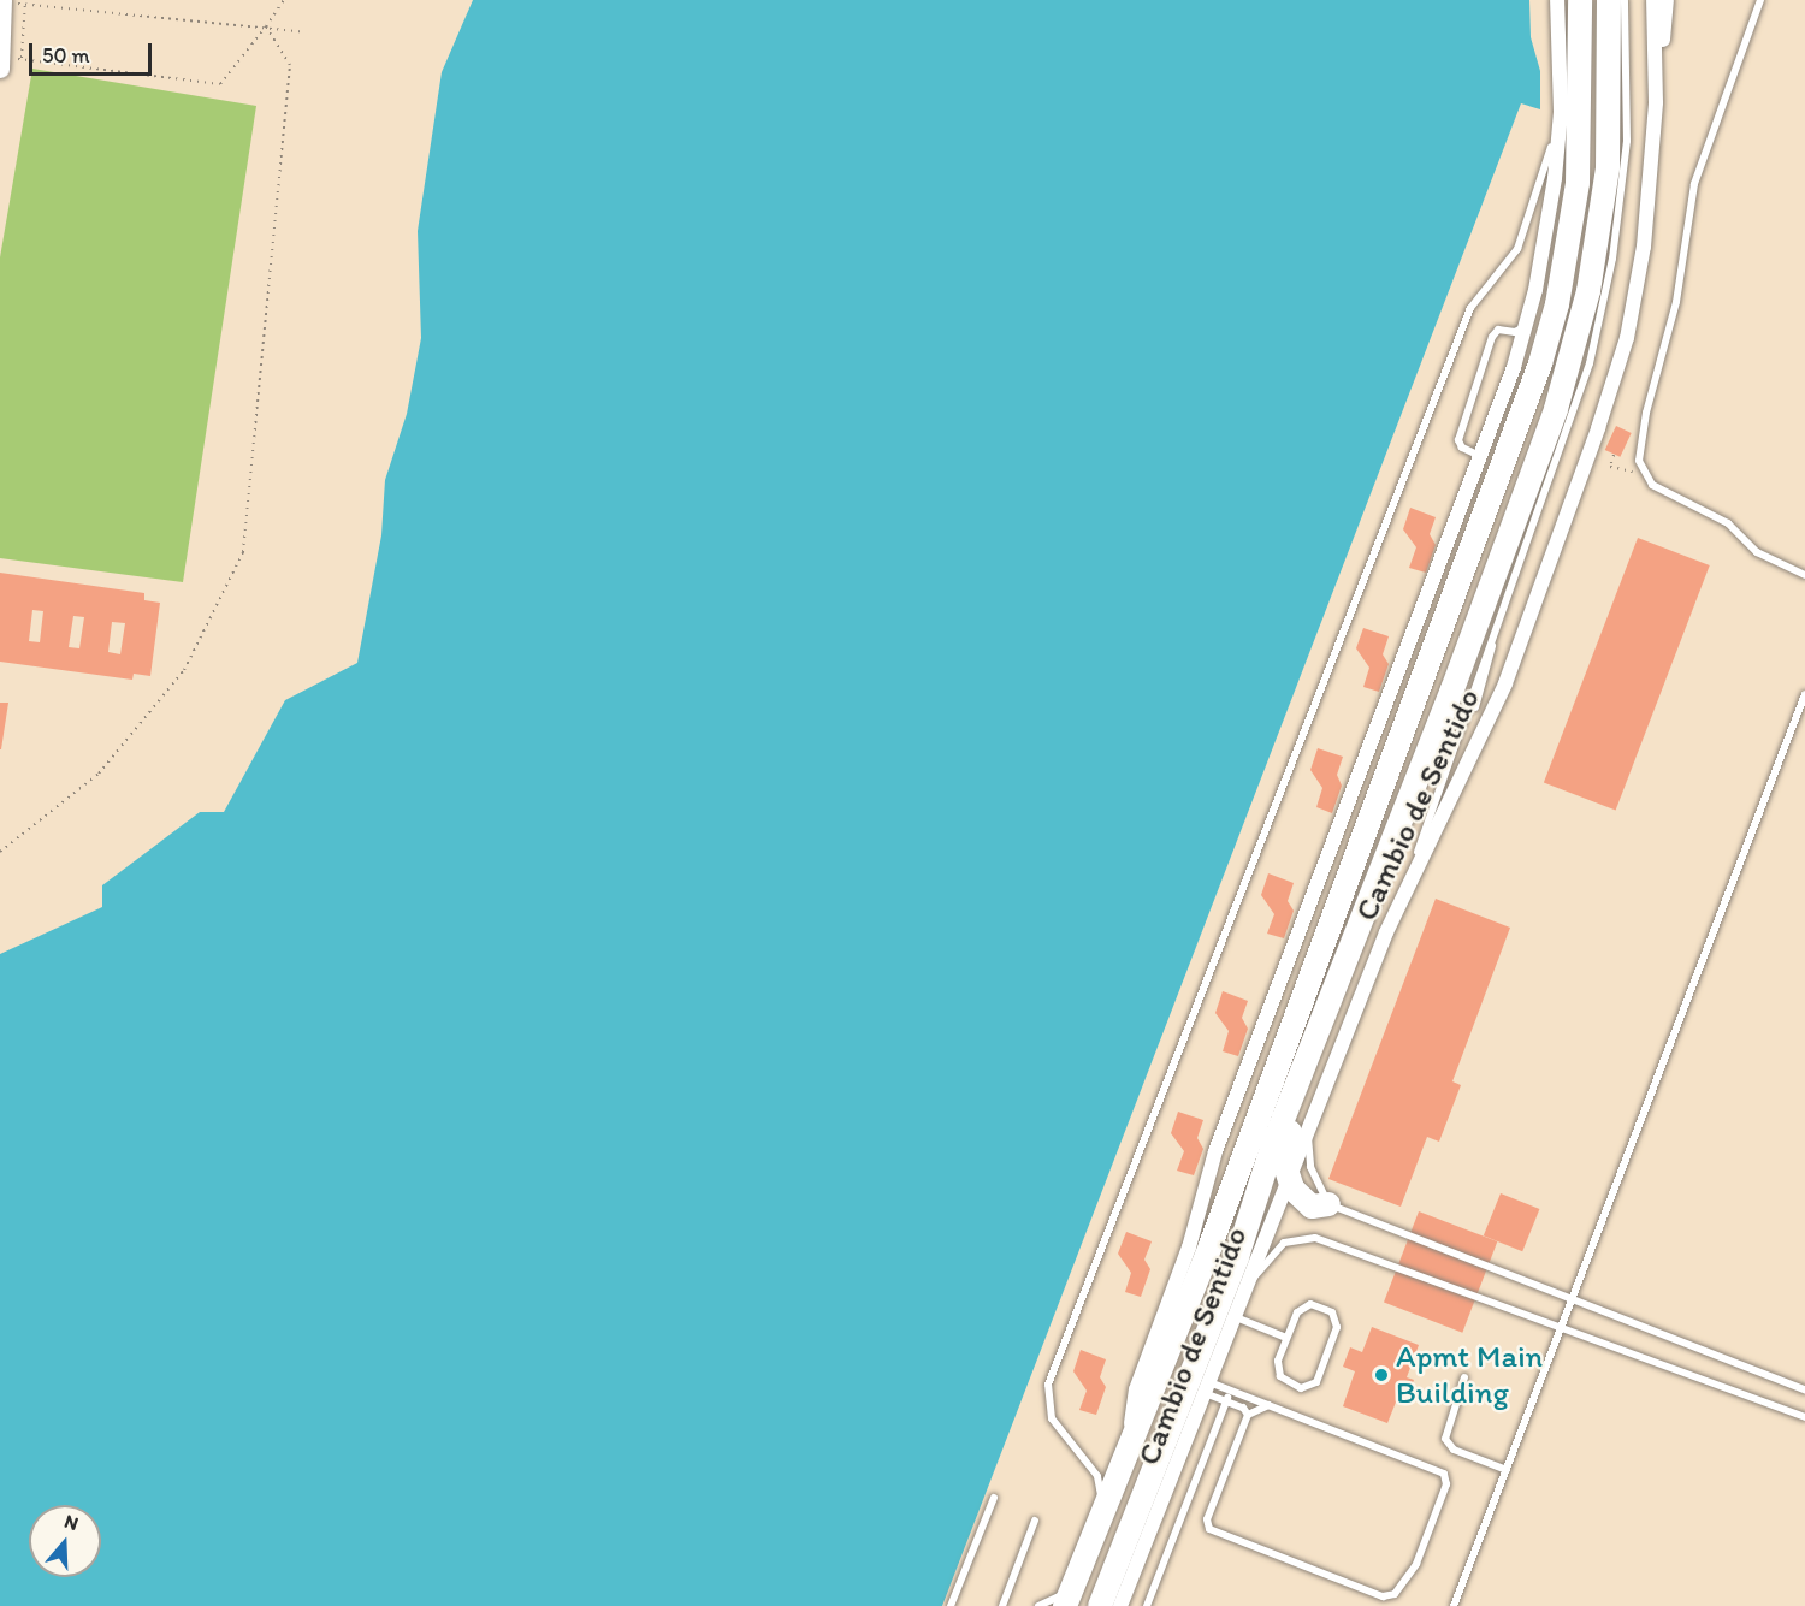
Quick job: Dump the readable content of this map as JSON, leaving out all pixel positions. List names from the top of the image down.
{
  "streets": {
    "street": ["Cambio de Sentido"]
  },
  "places": ["Apmt Main Building"],
  "scale_bar": "50 m",
  "north": "top"
}
